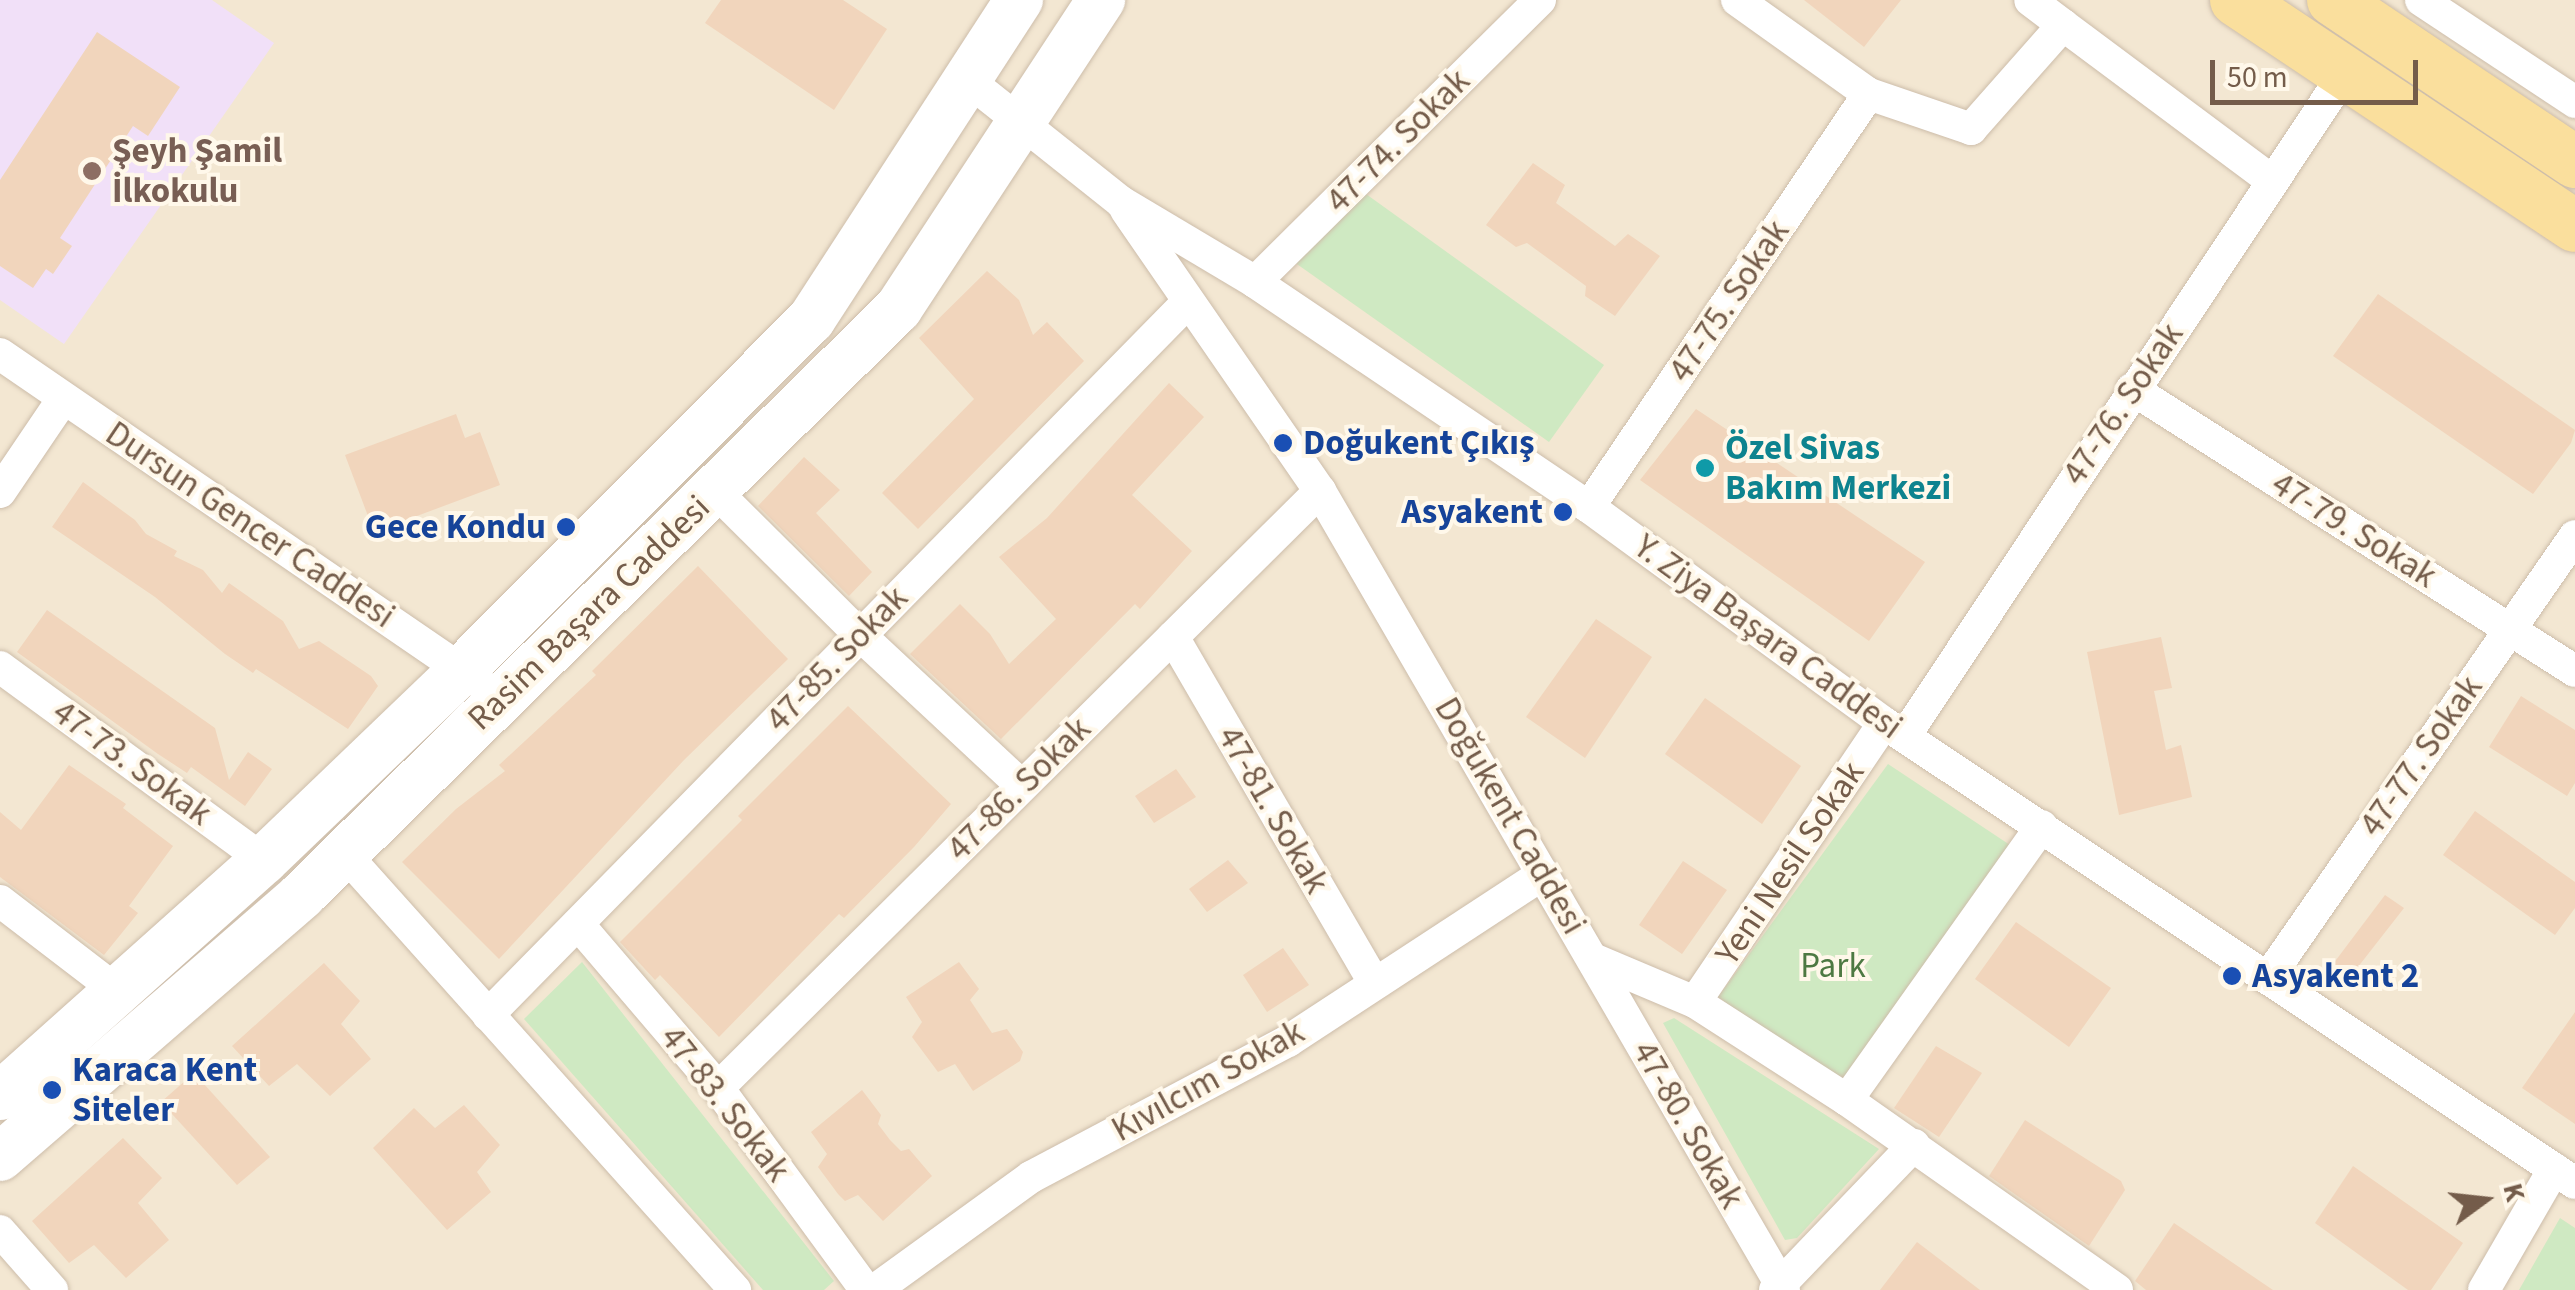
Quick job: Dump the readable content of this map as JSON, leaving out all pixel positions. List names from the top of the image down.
{
  "streets": {
    "street": [
      "47-74. Sokak",
      "47-75. Sokak",
      "47-76. Sokak",
      "Dursun Gencer Caddesi",
      "47-79. Sokak",
      "Rasim Başara Caddesi",
      "Y. Ziya Başara Caddesi",
      "47-85. Sokak",
      "47-77. Sokak",
      "47-73. Sokak",
      "47-86. Sokak",
      "47-81. Sokak",
      "Doğukent Caddesi",
      "Yeni Nesil Sokak",
      "Kıvılcım Sokak",
      "47-83. Sokak",
      "47-80. Sokak"
    ]
  },
  "crossings": [
    ["47-74. Sokak", "Y. Ziya Başara Caddesi"],
    ["47-75. Sokak", "Y. Ziya Başara Caddesi"],
    ["47-76. Sokak", "47-79. Sokak"],
    ["47-76. Sokak", "Y. Ziya Başara Caddesi"],
    ["47-76. Sokak", "Yeni Nesil Sokak"],
    ["Dursun Gencer Caddesi", "Rasim Başara Caddesi"],
    ["47-79. Sokak", "47-77. Sokak"],
    ["Rasim Başara Caddesi", "Y. Ziya Başara Caddesi"],
    ["Rasim Başara Caddesi", "47-73. Sokak"],
    ["Y. Ziya Başara Caddesi", "47-77. Sokak"],
    ["Y. Ziya Başara Caddesi", "Doğukent Caddesi"],
    ["Y. Ziya Başara Caddesi", "Yeni Nesil Sokak"],
    ["47-85. Sokak", "Doğukent Caddesi"],
    ["47-85. Sokak", "47-83. Sokak"],
    ["47-86. Sokak", "47-81. Sokak"],
    ["47-86. Sokak", "Doğukent Caddesi"],
    ["47-86. Sokak", "47-83. Sokak"],
    ["47-81. Sokak", "Kıvılcım Sokak"],
    ["Doğukent Caddesi", "Yeni Nesil Sokak"],
    ["Doğukent Caddesi", "Kıvılcım Sokak"],
    ["Doğukent Caddesi", "47-80. Sokak"]
  ],
  "parks": ["Park"],
  "places": [
    "Şeyh Şamil İlkokulu",
    "Doğukent Çıkış",
    "Özel Sivas Bakım Merkezi",
    "Asyakent",
    "Gece Kondu",
    "Asyakent 2",
    "Karaca Kent Siteler"
  ],
  "scale_bar": "50 m",
  "north": "right"
}
